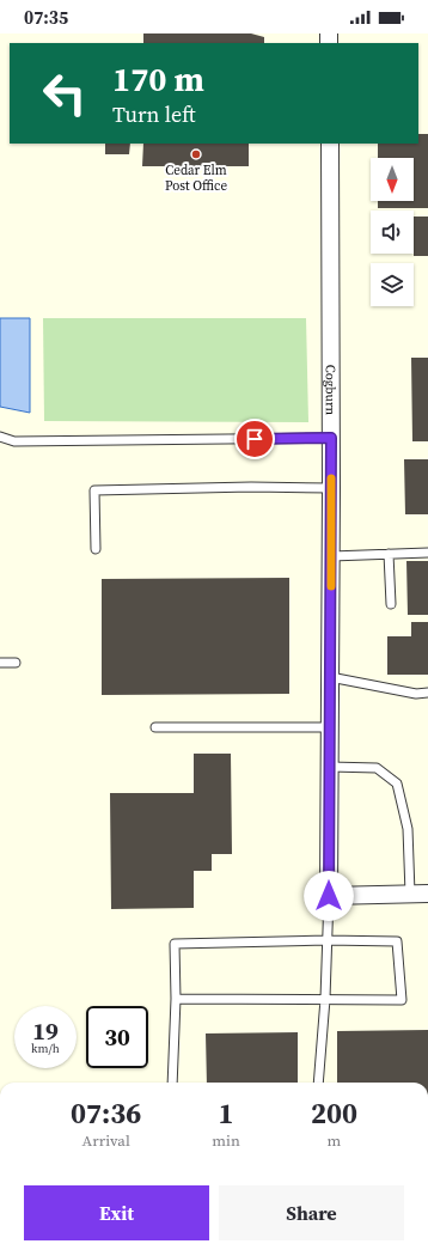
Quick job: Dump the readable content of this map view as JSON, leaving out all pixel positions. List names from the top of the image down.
{
  "streets": {
    "street": ["Cogburn"]
  },
  "places": ["Cedar Elm Post Office"],
  "north": "bottom",
  "page": {
    "status": "07:35",
    "turn": ["170 m", "Turn left"],
    "speed": "19 km/h",
    "limit": "30",
    "eta": [
      "07:36",
      "Arrival",
      "1",
      "min",
      "200",
      "m"
    ],
    "buttons": ["Exit", "Share"]
  }
}
